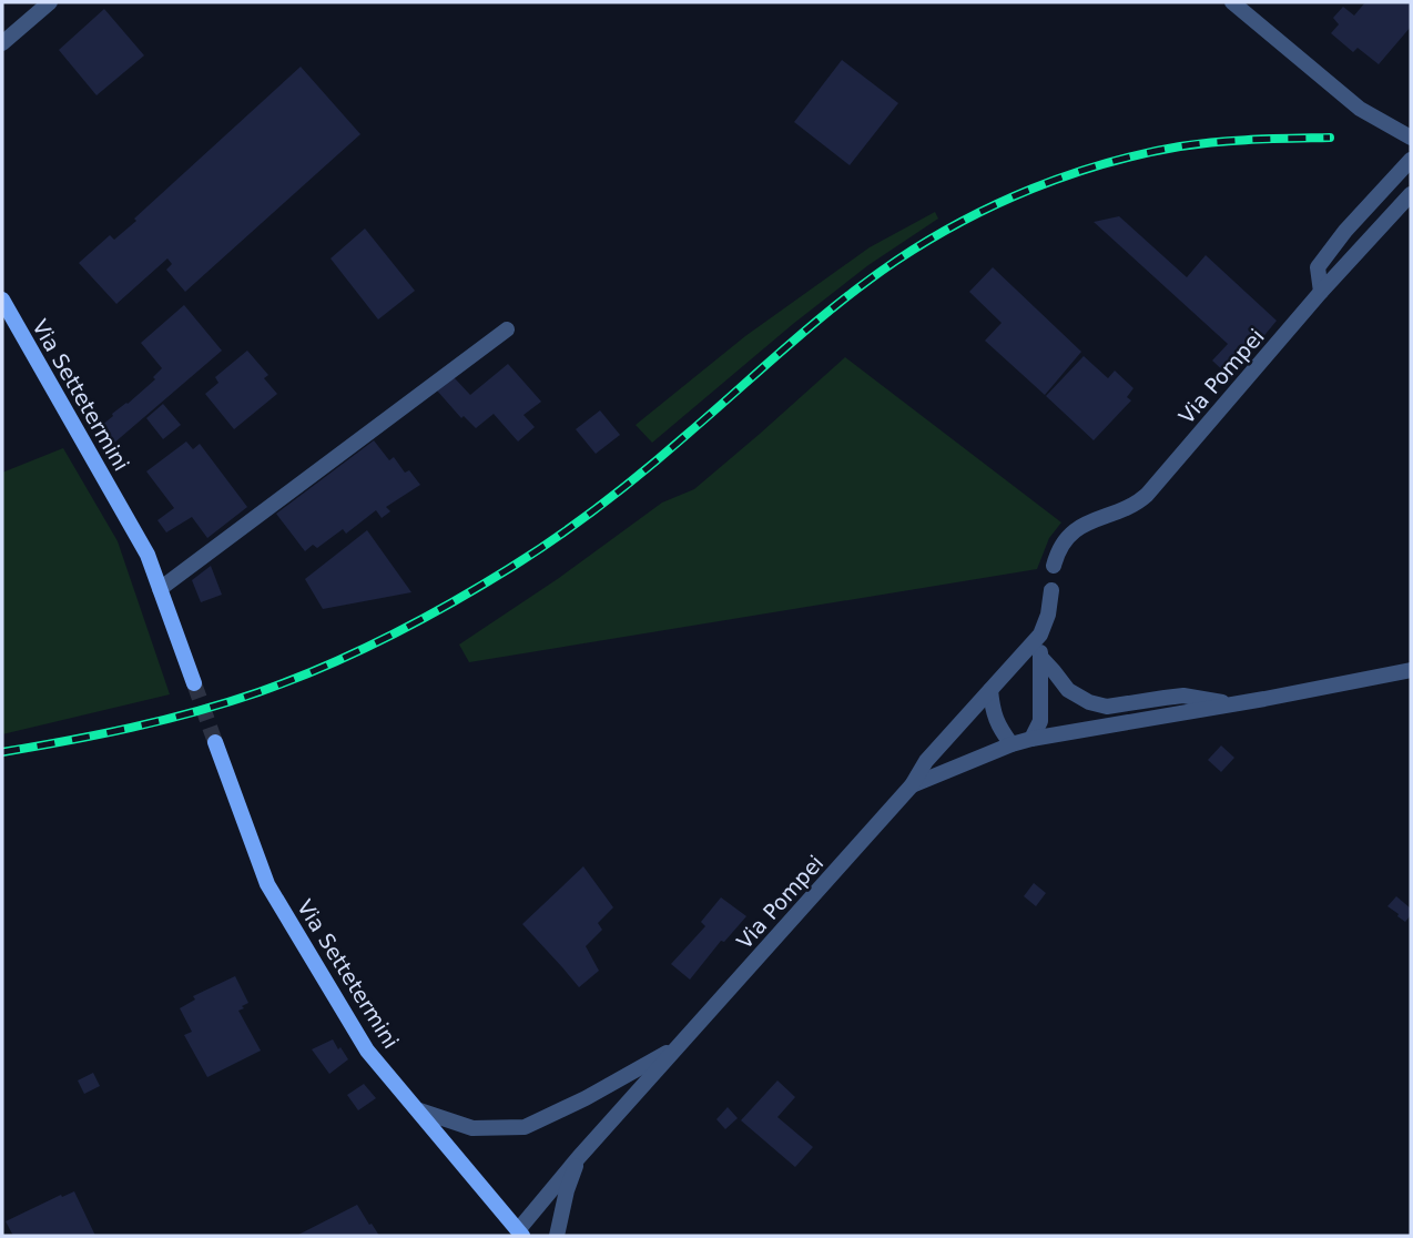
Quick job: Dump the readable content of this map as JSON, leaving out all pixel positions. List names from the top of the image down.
{
  "streets": {
    "main road": ["Via Settetermini"],
    "street": ["Via Pompei"]
  },
  "crossings": [
    ["Via Pompei", "Via Settetermini"]
  ]
}
